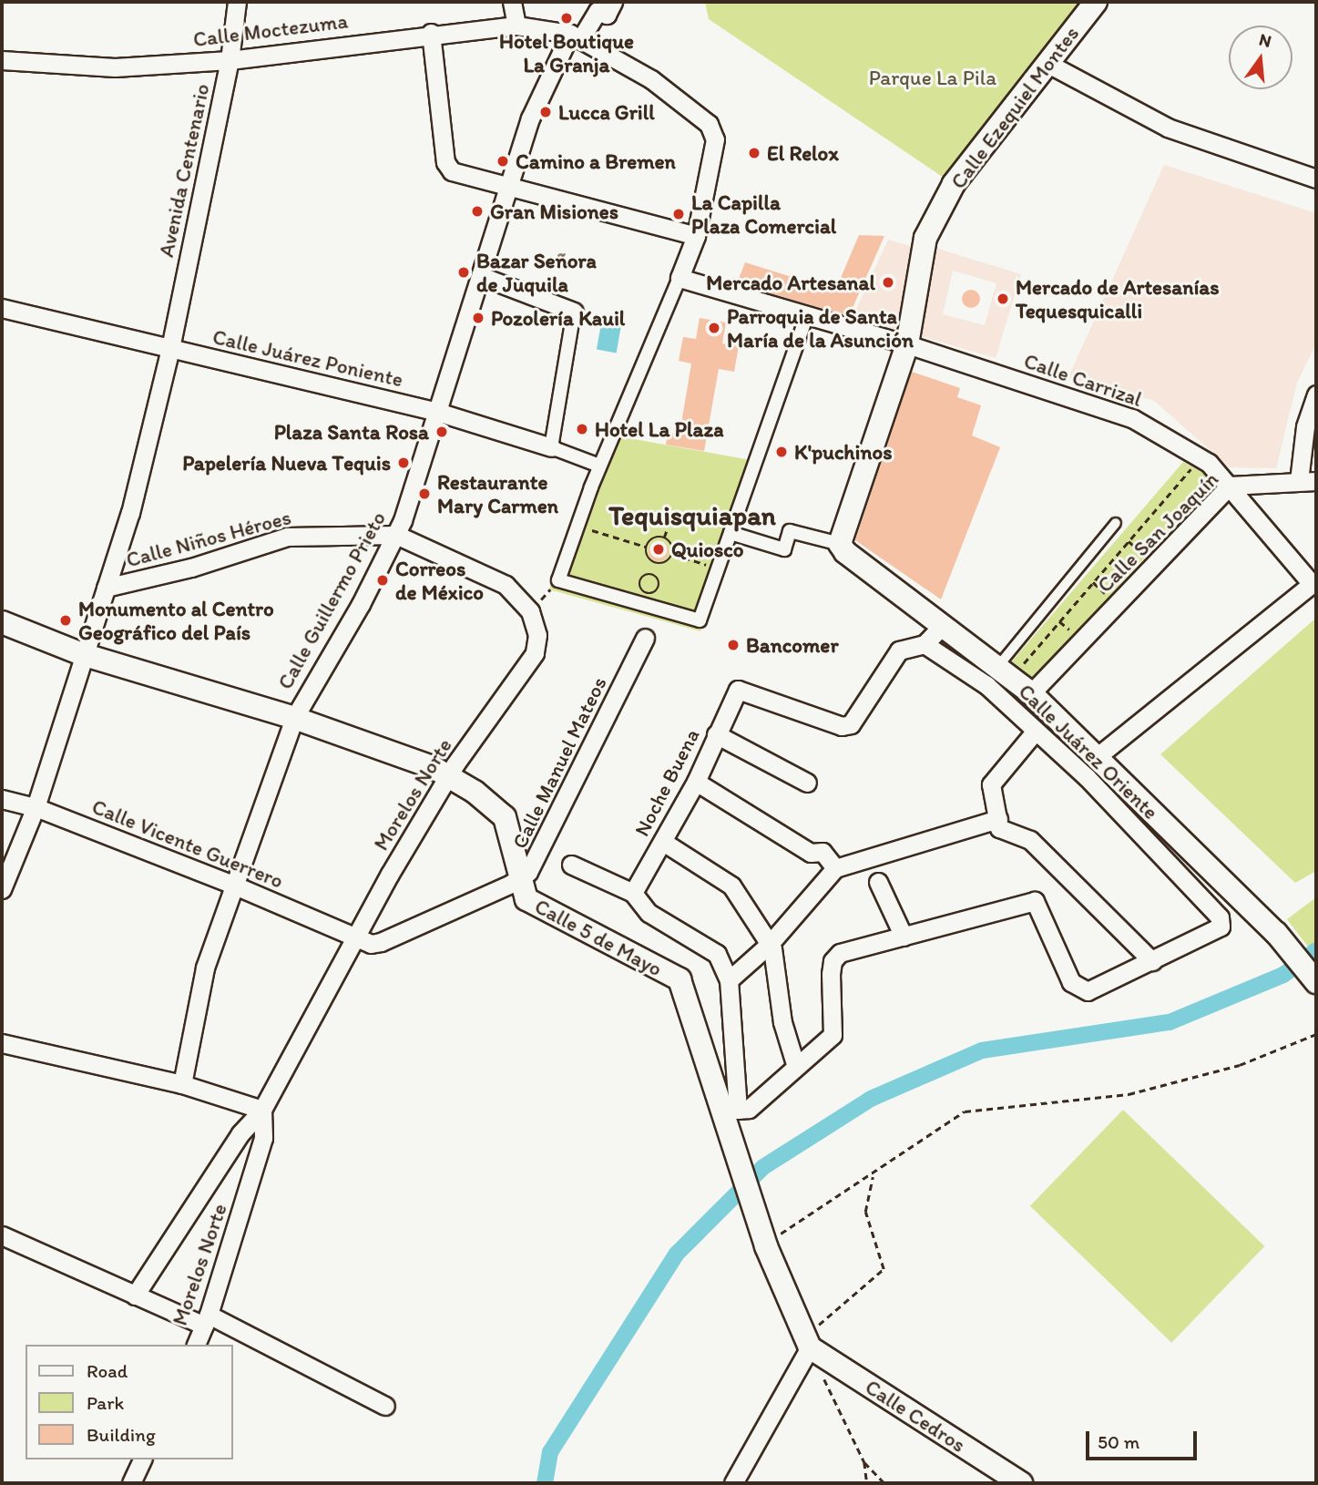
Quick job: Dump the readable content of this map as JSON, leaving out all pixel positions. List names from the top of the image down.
{
  "streets": {
    "street": [
      "Calle Moctezuma",
      "Calle Ezequiel Montes",
      "Avenida Centenario",
      "Calle Juárez Poniente",
      "Calle Carrizal",
      "Calle San Joaquín",
      "Calle Niños Héroes",
      "Calle Guillermo Prieto",
      "Calle Juárez Oriente",
      "Calle Manuel Mateos",
      "Noche Buena",
      "Morelos Norte",
      "Calle Vicente Guerrero",
      "Calle 5 de Mayo",
      "Calle Cedros"
    ]
  },
  "crossings": [
    ["Calle Moctezuma", "Avenida Centenario"],
    ["Calle Moctezuma", "Calle Guillermo Prieto"],
    ["Calle Ezequiel Montes", "Calle Carrizal"],
    ["Calle Ezequiel Montes", "Calle Juárez Oriente"],
    ["Avenida Centenario", "Calle Juárez Poniente"],
    ["Avenida Centenario", "Calle Niños Héroes"],
    ["Avenida Centenario", "Calle Vicente Guerrero"],
    ["Avenida Centenario", "Calle 5 de Mayo"],
    ["Calle Juárez Poniente", "Calle Guillermo Prieto"],
    ["Calle Carrizal", "Calle San Joaquín"],
    ["Calle Carrizal", "Calle Juárez Oriente"],
    ["Calle San Joaquín", "Calle Juárez Oriente"],
    ["Calle Niños Héroes", "Calle Guillermo Prieto"],
    ["Calle Niños Héroes", "Morelos Norte"],
    ["Calle Guillermo Prieto", "Calle Vicente Guerrero"],
    ["Calle Guillermo Prieto", "Calle 5 de Mayo"],
    ["Calle Juárez Oriente", "Noche Buena"],
    ["Calle Manuel Mateos", "Morelos Norte"],
    ["Calle Manuel Mateos", "Calle Vicente Guerrero"],
    ["Calle Manuel Mateos", "Calle 5 de Mayo"],
    ["Morelos Norte", "Calle Vicente Guerrero"],
    ["Morelos Norte", "Calle 5 de Mayo"],
    ["Calle 5 de Mayo", "Calle Cedros"]
  ],
  "districts": ["Tequisquiapan"],
  "parks": ["Parque La Pila"],
  "places": [
    "Hotel Boutique La Granja",
    "Lucca Grill",
    "El Relox",
    "Camino a Bremen",
    "Gran Misiones",
    "La Capilla Plaza Comercial",
    "Bazar Señora de Juquila",
    "Mercado Artesanal",
    "Mercado de Artesanías Tequesquicalli",
    "Pozolería Kauil",
    "Parroquia de Santa María de la Asunción",
    "Hotel La Plaza",
    "Plaza Santa Rosa",
    "K'puchinos",
    "Papelería Nueva Tequis",
    "Restaurante Mary Carmen",
    "Quiosco",
    "Correos de México",
    "Monumento al Centro Geográfico del País",
    "Bancomer"
  ],
  "legend": ["Road", "Park", "Building"],
  "scale_bar": "50 m",
  "north": "top"
}
